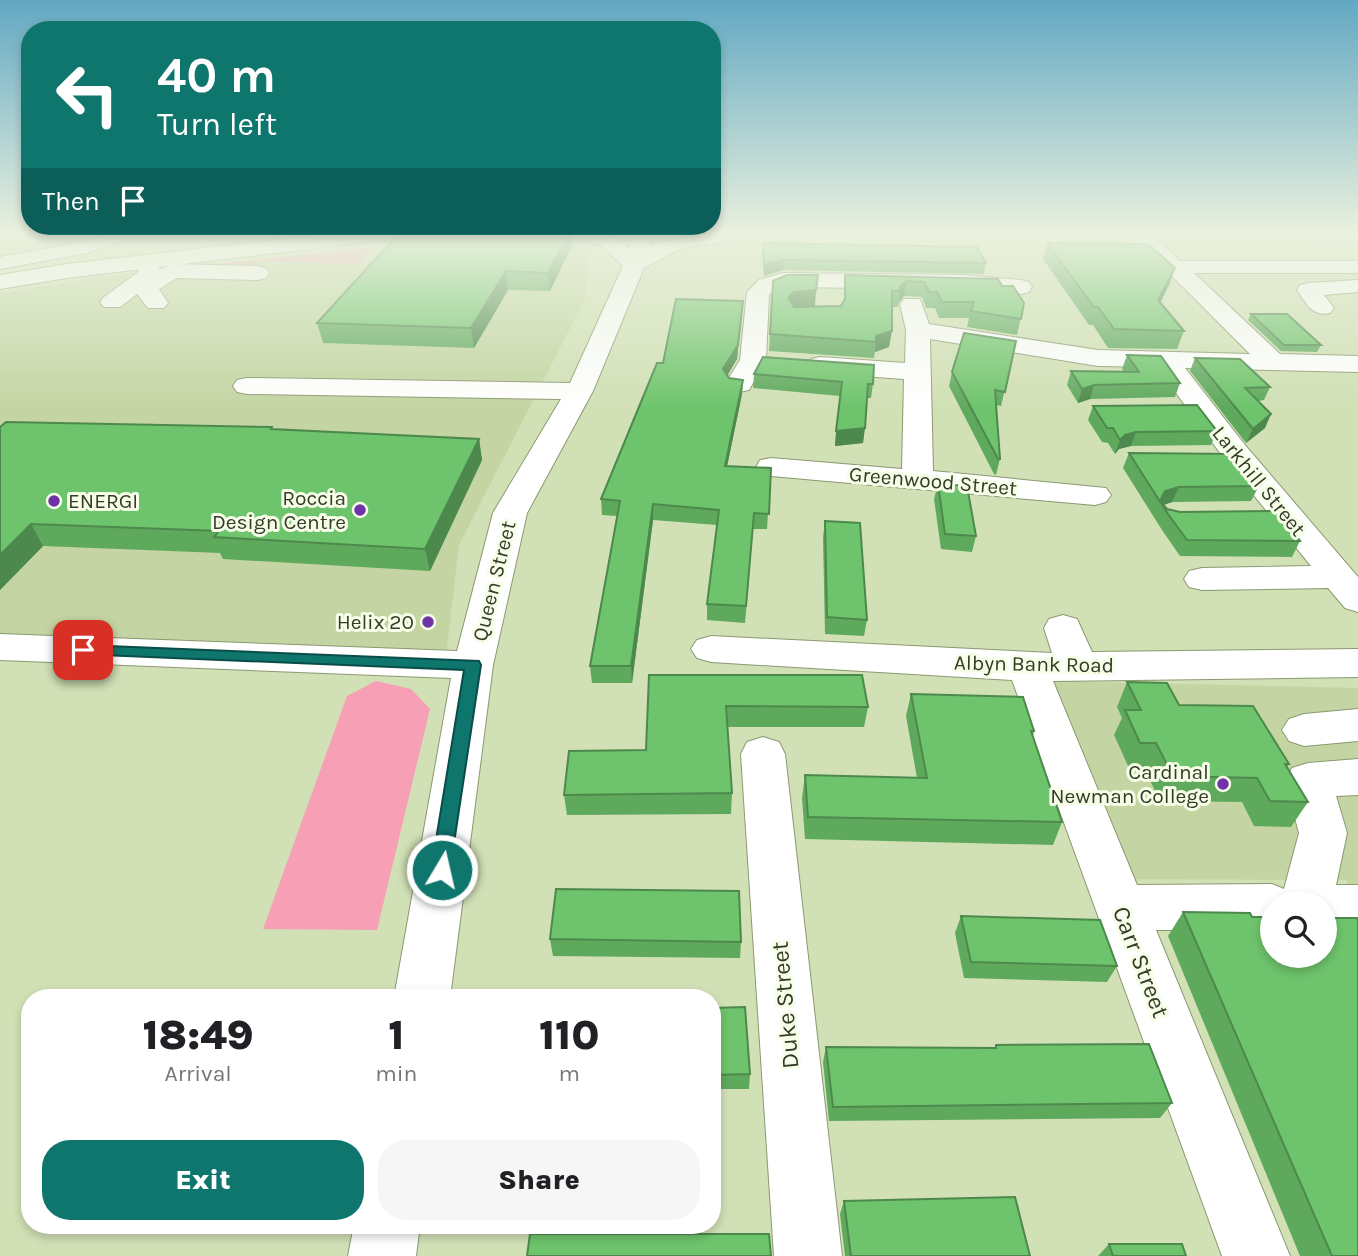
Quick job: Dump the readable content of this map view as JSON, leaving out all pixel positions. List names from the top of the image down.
{
  "streets": {
    "main road": [
      "Greenwood Street",
      "Larkhill Street",
      "Queen Street",
      "Albyn Bank Road",
      "Carr Street",
      "Duke Street"
    ]
  },
  "crossings": [
    ["Albyn Bank Road", "Carr Street"]
  ],
  "places": [
    "ENERGI",
    "Roccia Design Centre",
    "Helix 20",
    "Cardinal Newman College"
  ],
  "page": {
    "turn": ["40 m", "Turn left"],
    "then": "Then",
    "eta": [
      "18:49",
      "Arrival",
      "1",
      "min",
      "110",
      "m"
    ],
    "buttons": ["Exit", "Share"]
  }
}
